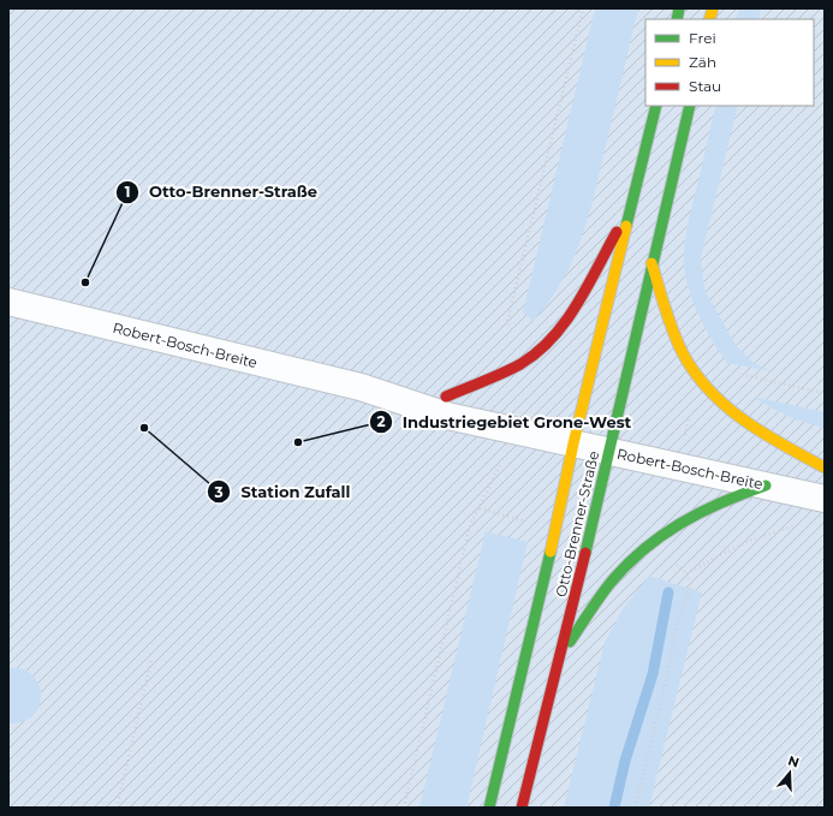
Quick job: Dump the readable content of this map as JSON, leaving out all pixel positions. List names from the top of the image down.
{
  "streets": {
    "main road": ["Otto-Brenner-Straße"],
    "street": ["Robert-Bosch-Breite"]
  },
  "crossings": [
    ["Robert-Bosch-Breite", "Otto-Brenner-Straße"]
  ],
  "places": ["Otto-Brenner-Straße", "Station Zufall", "Industriegebiet Grone-West"],
  "legend": ["Frei", "Zäh", "Stau"],
  "north": "top"
}
